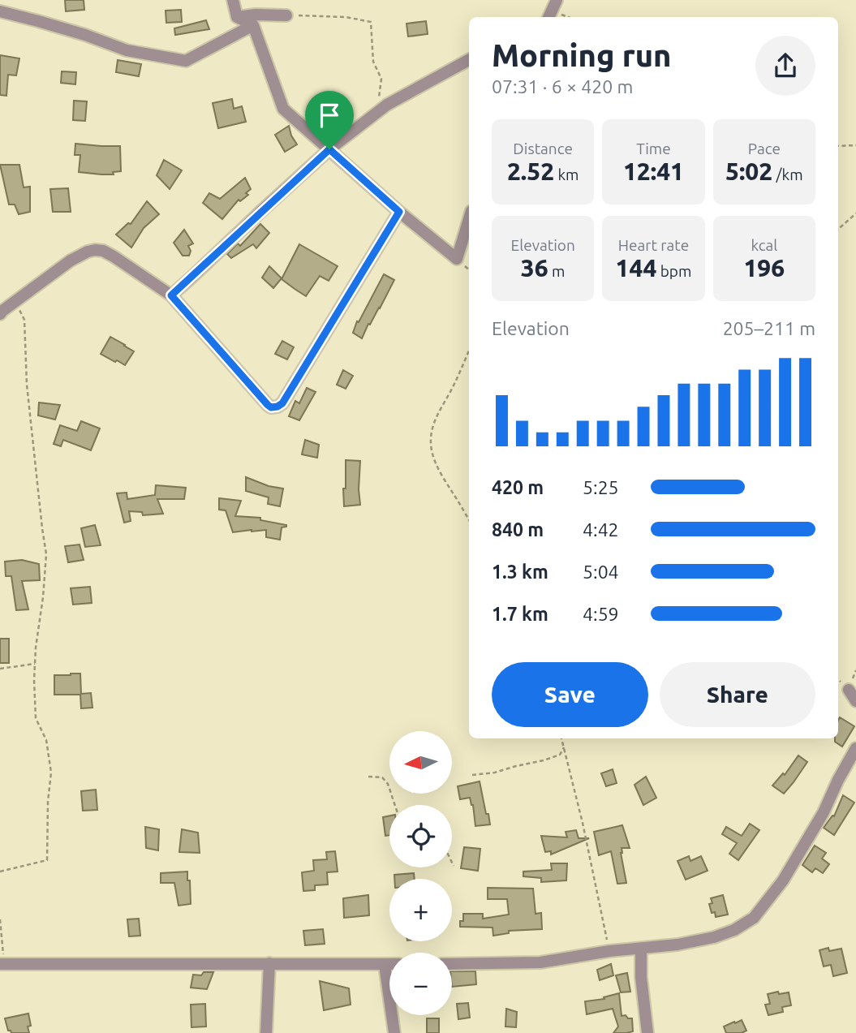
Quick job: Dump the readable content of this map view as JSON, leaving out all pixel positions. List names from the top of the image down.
{
  "north": "left",
  "page": {
    "heading": ["Morning run", "07:31 · 6 × 420 m"],
    "stats": [
      ["Distance", "2.52 km"],
      ["Time", "12:41"],
      ["Pace", "5:02 /km"],
      ["Elevation", "36 m"],
      ["Heart rate", "144 bpm"],
      ["kcal", "196"]
    ],
    "chart": ["Elevation", "205–211 m"],
    "list": [
      {
        "name": "420 m",
        "note": "5:25"
      },
      {
        "name": "840 m",
        "note": "4:42"
      },
      {
        "name": "1.3 km",
        "note": "5:04"
      },
      {
        "name": "1.7 km",
        "note": "4:59"
      }
    ],
    "buttons": ["Save", "Share"],
    "map_buttons": ["+", "−"]
  }
}
